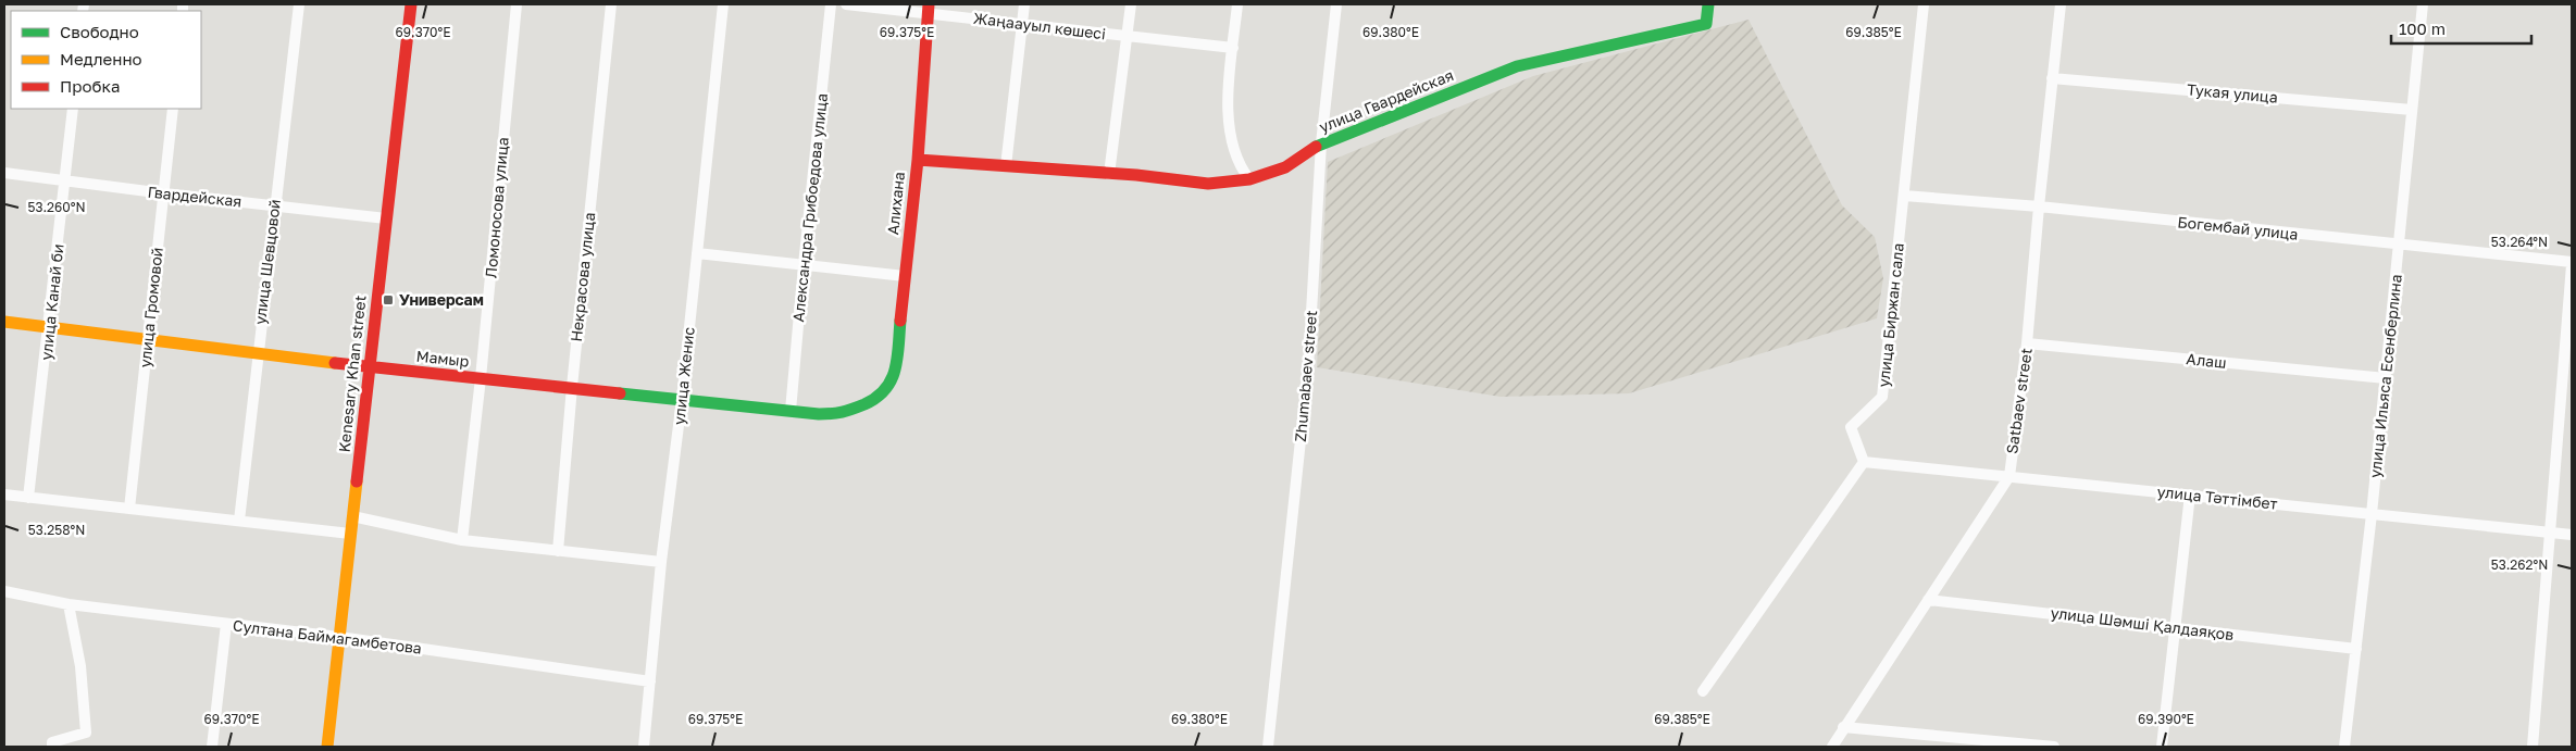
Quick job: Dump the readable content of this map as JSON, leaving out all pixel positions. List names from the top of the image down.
{
  "streets": {
    "street": [
      "Жаңаауыл көшесі",
      "Тукая улица",
      "улица Гвардейская",
      "Гвардейская",
      "Алихана",
      "Ломоносова улица",
      "Александра Грибоедова улица",
      "Богембай улица",
      "улица Шевцовой",
      "Некрасова улица",
      "улица Канай би",
      "улица Громовой",
      "улица Биржан сала",
      "Мамыр",
      "Алаш",
      "Kenesary Khan street",
      "улица Женис",
      "Zhumabaev street",
      "улица Ильяса Есенберлина",
      "Satbaev street",
      "улица Тәттімбет",
      "улица Шәмші Қалдаяқов",
      "Султана Баймагамбетова"
    ]
  },
  "crossings": [
    ["Жаңаауыл көшесі", "Алихана"],
    ["Тукая улица", "улица Ильяса Есенберлина"],
    ["Тукая улица", "Satbaev street"],
    ["улица Гвардейская", "Алихана"],
    ["улица Гвардейская", "Zhumabaev street"],
    ["Гвардейская", "улица Шевцовой"],
    ["Гвардейская", "улица Канай би"],
    ["Гвардейская", "улица Громовой"],
    ["Гвардейская", "Kenesary Khan street"],
    ["Алихана", "Мамыр"],
    ["Ломоносова улица", "Мамыр"],
    ["Александра Грибоедова улица", "Мамыр"],
    ["Богембай улица", "улица Биржан сала"],
    ["Богембай улица", "улица Ильяса Есенберлина"],
    ["Богембай улица", "Satbaev street"],
    ["улица Шевцовой", "Мамыр"],
    ["Некрасова улица", "Мамыр"],
    ["улица Канай би", "Мамыр"],
    ["улица Громовой", "Мамыр"],
    ["улица Биржан сала", "улица Тәттімбет"],
    ["Мамыр", "Kenesary Khan street"],
    ["Мамыр", "улица Женис"],
    ["Алаш", "улица Ильяса Есенберлина"],
    ["Алаш", "Satbaev street"],
    ["Kenesary Khan street", "Султана Баймагамбетова"],
    ["улица Женис", "Султана Баймагамбетова"],
    ["улица Ильяса Есенберлина", "улица Тәттімбет"],
    ["улица Ильяса Есенберлина", "улица Шәмші Қалдаяқов"],
    ["Satbaev street", "улица Тәттімбет"],
    ["Satbaev street", "улица Шәмші Қалдаяқов"]
  ],
  "places": {
    "transit": ["Универсам"]
  },
  "legend": ["Свободно", "Медленно", "Пробка"],
  "scale_bar": "100 m",
  "coordinates": [
    "69.370°E",
    "69.375°E",
    "69.380°E",
    "69.385°E",
    "53.260°N",
    "53.264°N",
    "53.258°N",
    "53.262°N",
    "69.390°E"
  ]
}
